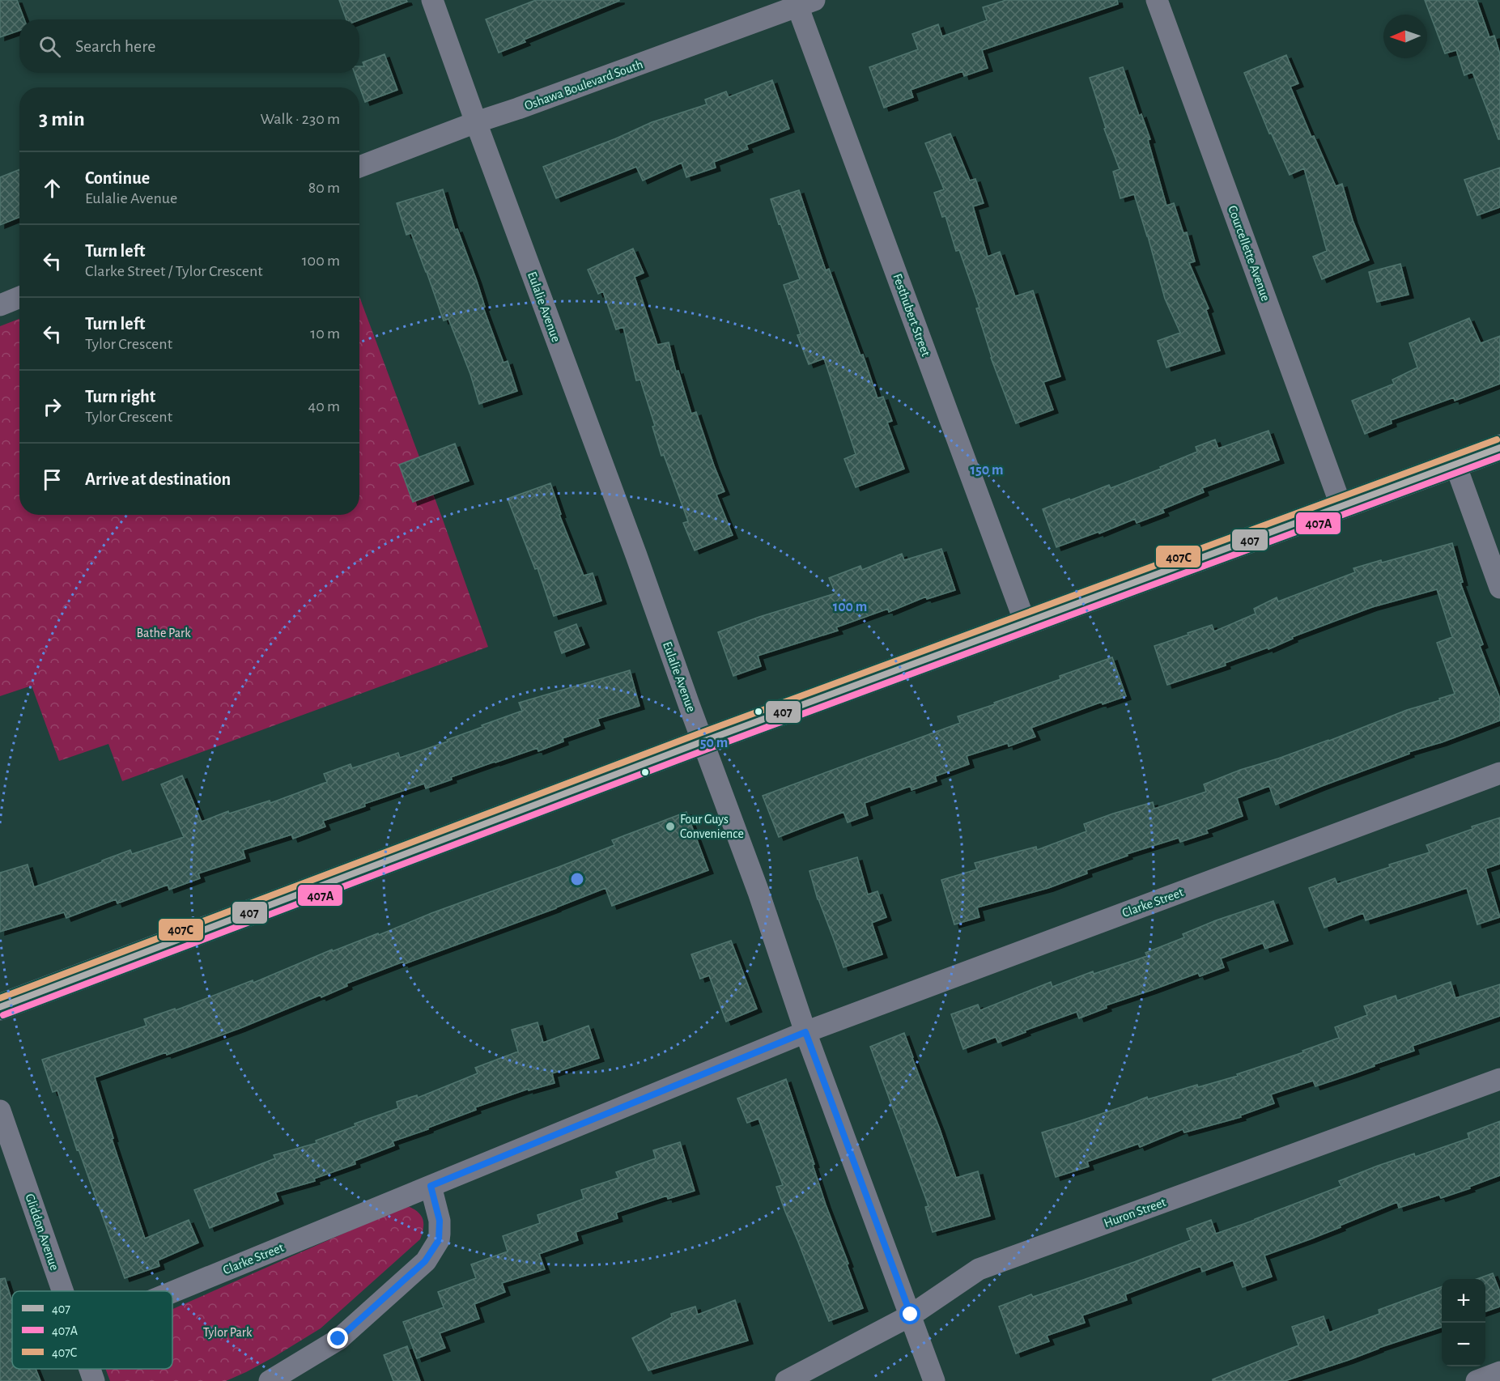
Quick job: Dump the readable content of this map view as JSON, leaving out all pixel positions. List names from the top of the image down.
{
  "streets": {
    "street": [
      "Oshawa Boulevard South",
      "Courcellette Avenue",
      "Eulalie Avenue",
      "Festhubert Street",
      "Clarke Street",
      "Huron Street",
      "Gliddon Avenue"
    ]
  },
  "crossings": [
    ["Oshawa Boulevard South", "Eulalie Avenue"],
    ["Oshawa Boulevard South", "Festhubert Street"],
    ["Eulalie Avenue", "Clarke Street"],
    ["Eulalie Avenue", "Huron Street"]
  ],
  "parks": ["Bathe Park", "Tylor Park"],
  "places": ["Four Guys Convenience"],
  "lines": ["transit line 407C", "transit line 407", "transit line 407A"],
  "legend": ["407", "407A", "407C"],
  "north": "left",
  "page": {
    "search": "Search here",
    "heading": ["3 min", "Walk · 230 m"],
    "list": [
      ["Continue", "Eulalie Avenue", "80 m"],
      ["Turn left", "Clarke Street / Tylor Crescent", "100 m"],
      ["Turn left", "Tylor Crescent", "10 m"],
      ["Turn right", "Tylor Crescent", "40 m"],
      "Arrive at destination"
    ],
    "map_buttons": ["+", "−"]
  },
  "rings": ["150 m", "100 m", "50 m"]
}
